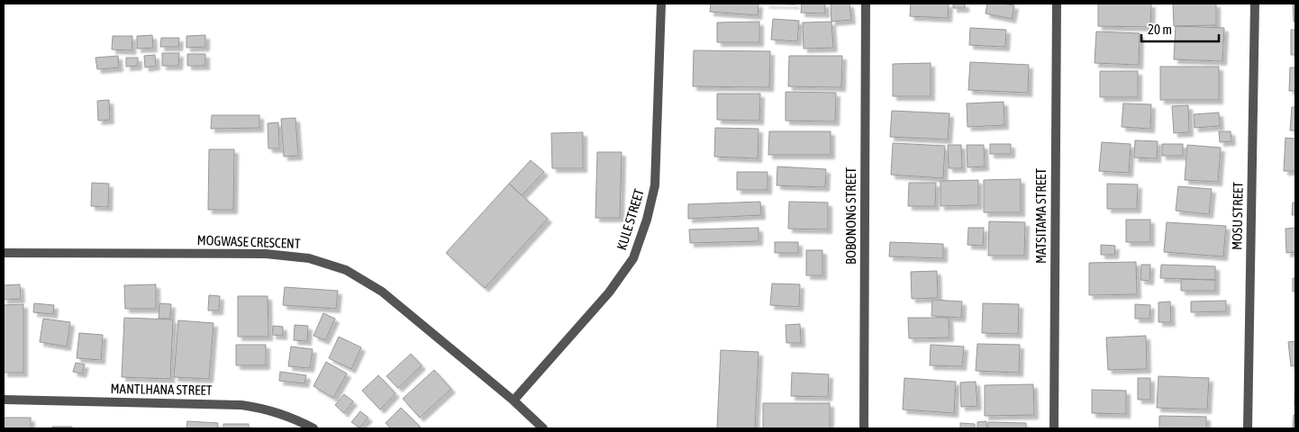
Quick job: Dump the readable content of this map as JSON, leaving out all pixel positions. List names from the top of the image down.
{
  "streets": {
    "street": [
      "BOBONONG STREET",
      "MATSITAMA STREET",
      "MOSU STREET",
      "KULE STREET",
      "MOGWASE CRESCENT",
      "MANTLHANA STREET"
    ]
  },
  "crossings": [
    ["KULE STREET", "MOGWASE CRESCENT"]
  ],
  "scale_bar": "20 m"
}
